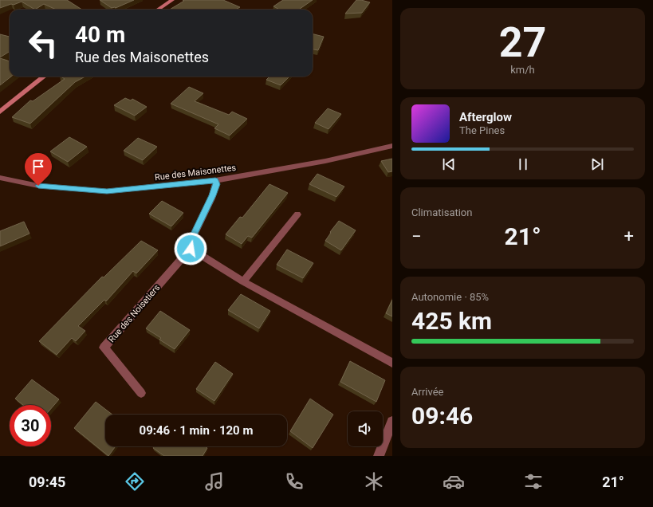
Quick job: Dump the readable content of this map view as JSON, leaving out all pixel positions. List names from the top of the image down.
{
  "streets": {
    "street": ["Rue des Maisonettes", "Rue des Noisetiers"]
  },
  "crossings": [
    ["Rue des Maisonettes", "Rue des Noisetiers"]
  ],
  "page": {
    "tile": [
      ["27", "km/h"],
      "Climatisation",
      ["Autonomie · 85%", "425 km"],
      ["Arrivée", "09:46"]
    ],
    "turn": ["40 m", "Rue des Maisonettes"],
    "song": ["Afterglow", "The Pines"],
    "heat": ["−", "21°", "+"],
    "limit": "30",
    "trip": "09:46 · 1 min · 120 m",
    "tabs": ["09:45", "21°"]
  }
}
